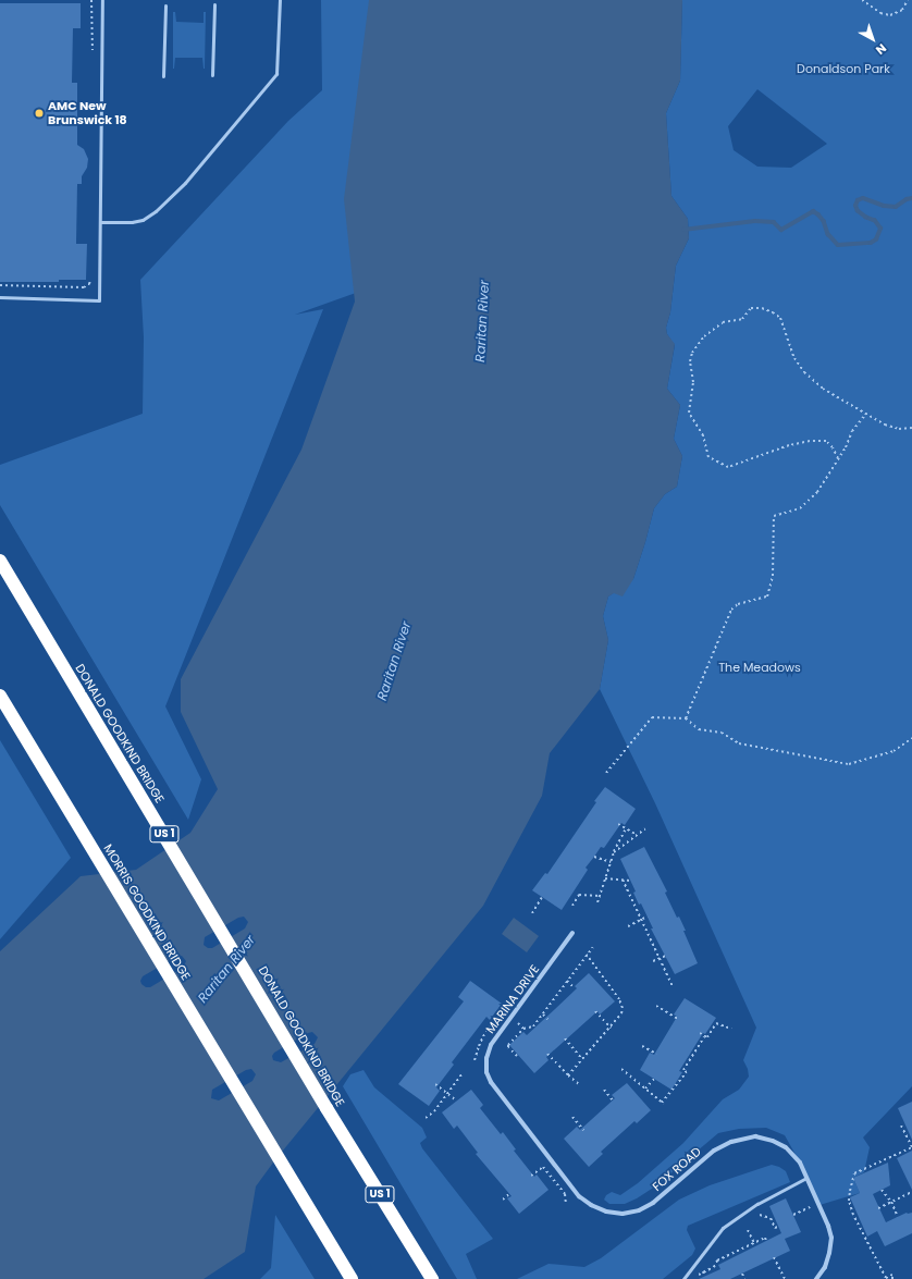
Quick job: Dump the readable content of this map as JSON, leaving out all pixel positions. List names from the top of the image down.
{
  "streets": {
    "highway": ["DONALD GOODKIND BRIDGE", "US 1", "MORRIS GOODKIND BRIDGE"],
    "street": ["MARINA DRIVE", "FOX ROAD"]
  },
  "crossings": [
    ["MARINA DRIVE", "FOX ROAD"]
  ],
  "water": ["Raritan River"],
  "parks": ["Donaldson Park", "The Meadows"],
  "places": ["AMC New Brunswick 18"],
  "north": "bottom right"
}
